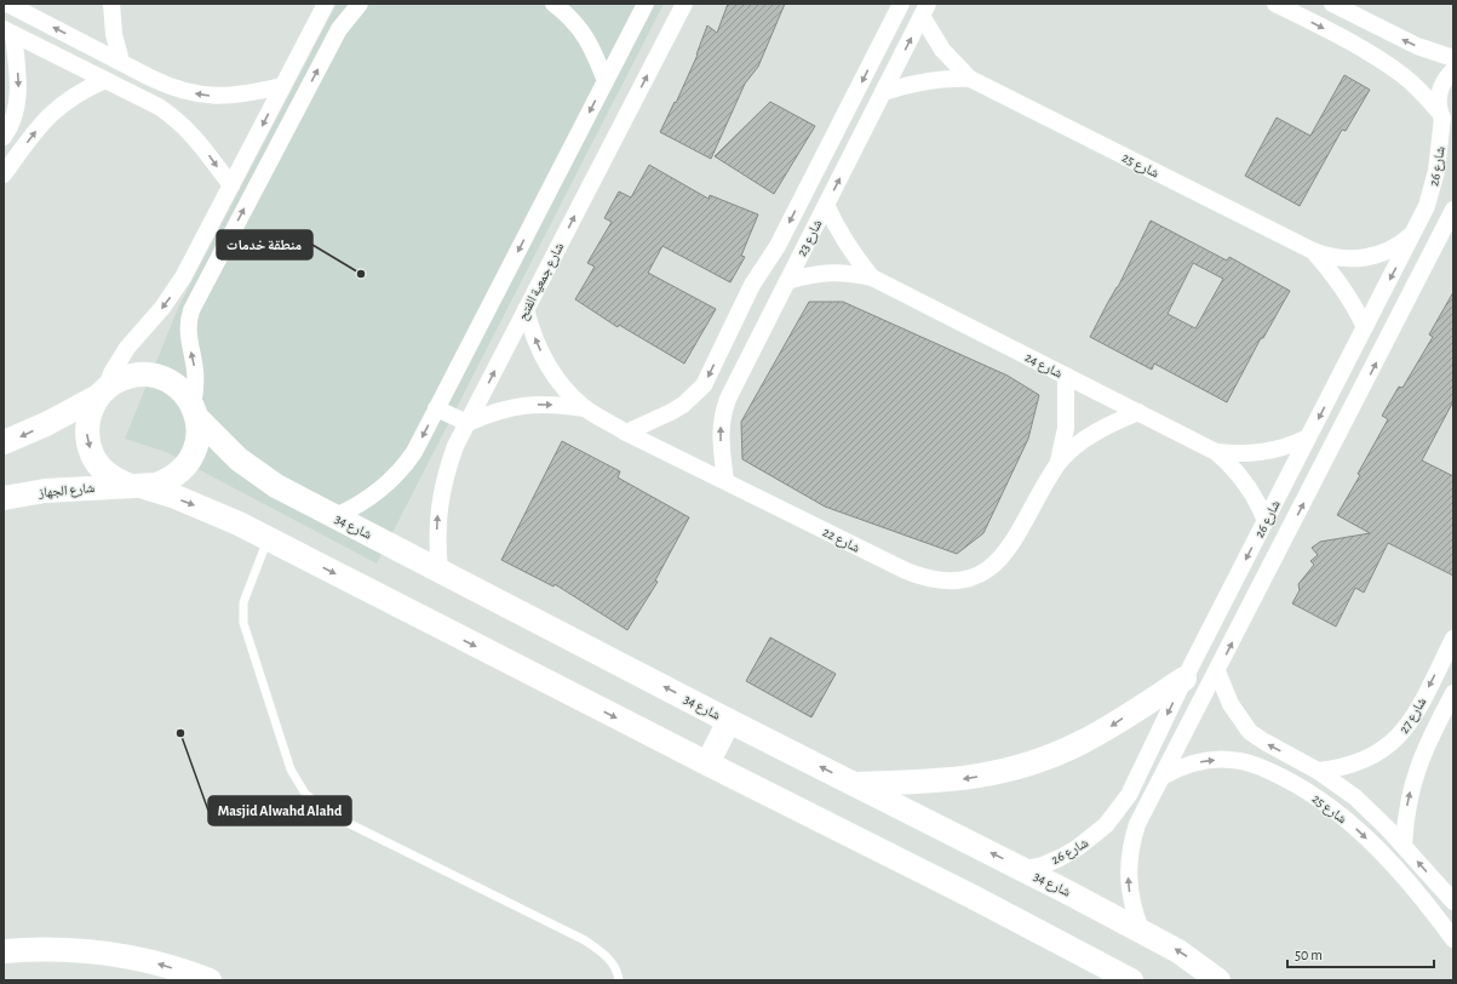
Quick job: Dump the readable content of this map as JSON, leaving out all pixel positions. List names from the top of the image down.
{
  "streets": {
    "street": [
      "شارع 25",
      "شارع 26",
      "شارع 23",
      "شارع جمعية الفتح",
      "شارع 24",
      "شارع الجهاز",
      "شارع 34",
      "شارع 22",
      "شارع 27"
    ]
  },
  "crossings": [
    ["شارع 25", "شارع 26"],
    ["شارع 25", "شارع 23"],
    ["شارع 25", "شارع 27"],
    ["شارع 26", "شارع 24"],
    ["شارع 26", "شارع 34"],
    ["شارع 23", "شارع 24"],
    ["شارع 23", "شارع 22"],
    ["شارع جمعية الفتح", "شارع 34"],
    ["شارع جمعية الفتح", "شارع 22"],
    ["شارع 24", "شارع 22"],
    ["شارع الجهاز", "شارع 34"]
  ],
  "places": ["منطقة خدمات", "Masjid Alwahd Alahd"],
  "scale_bar": "50 m"
}
